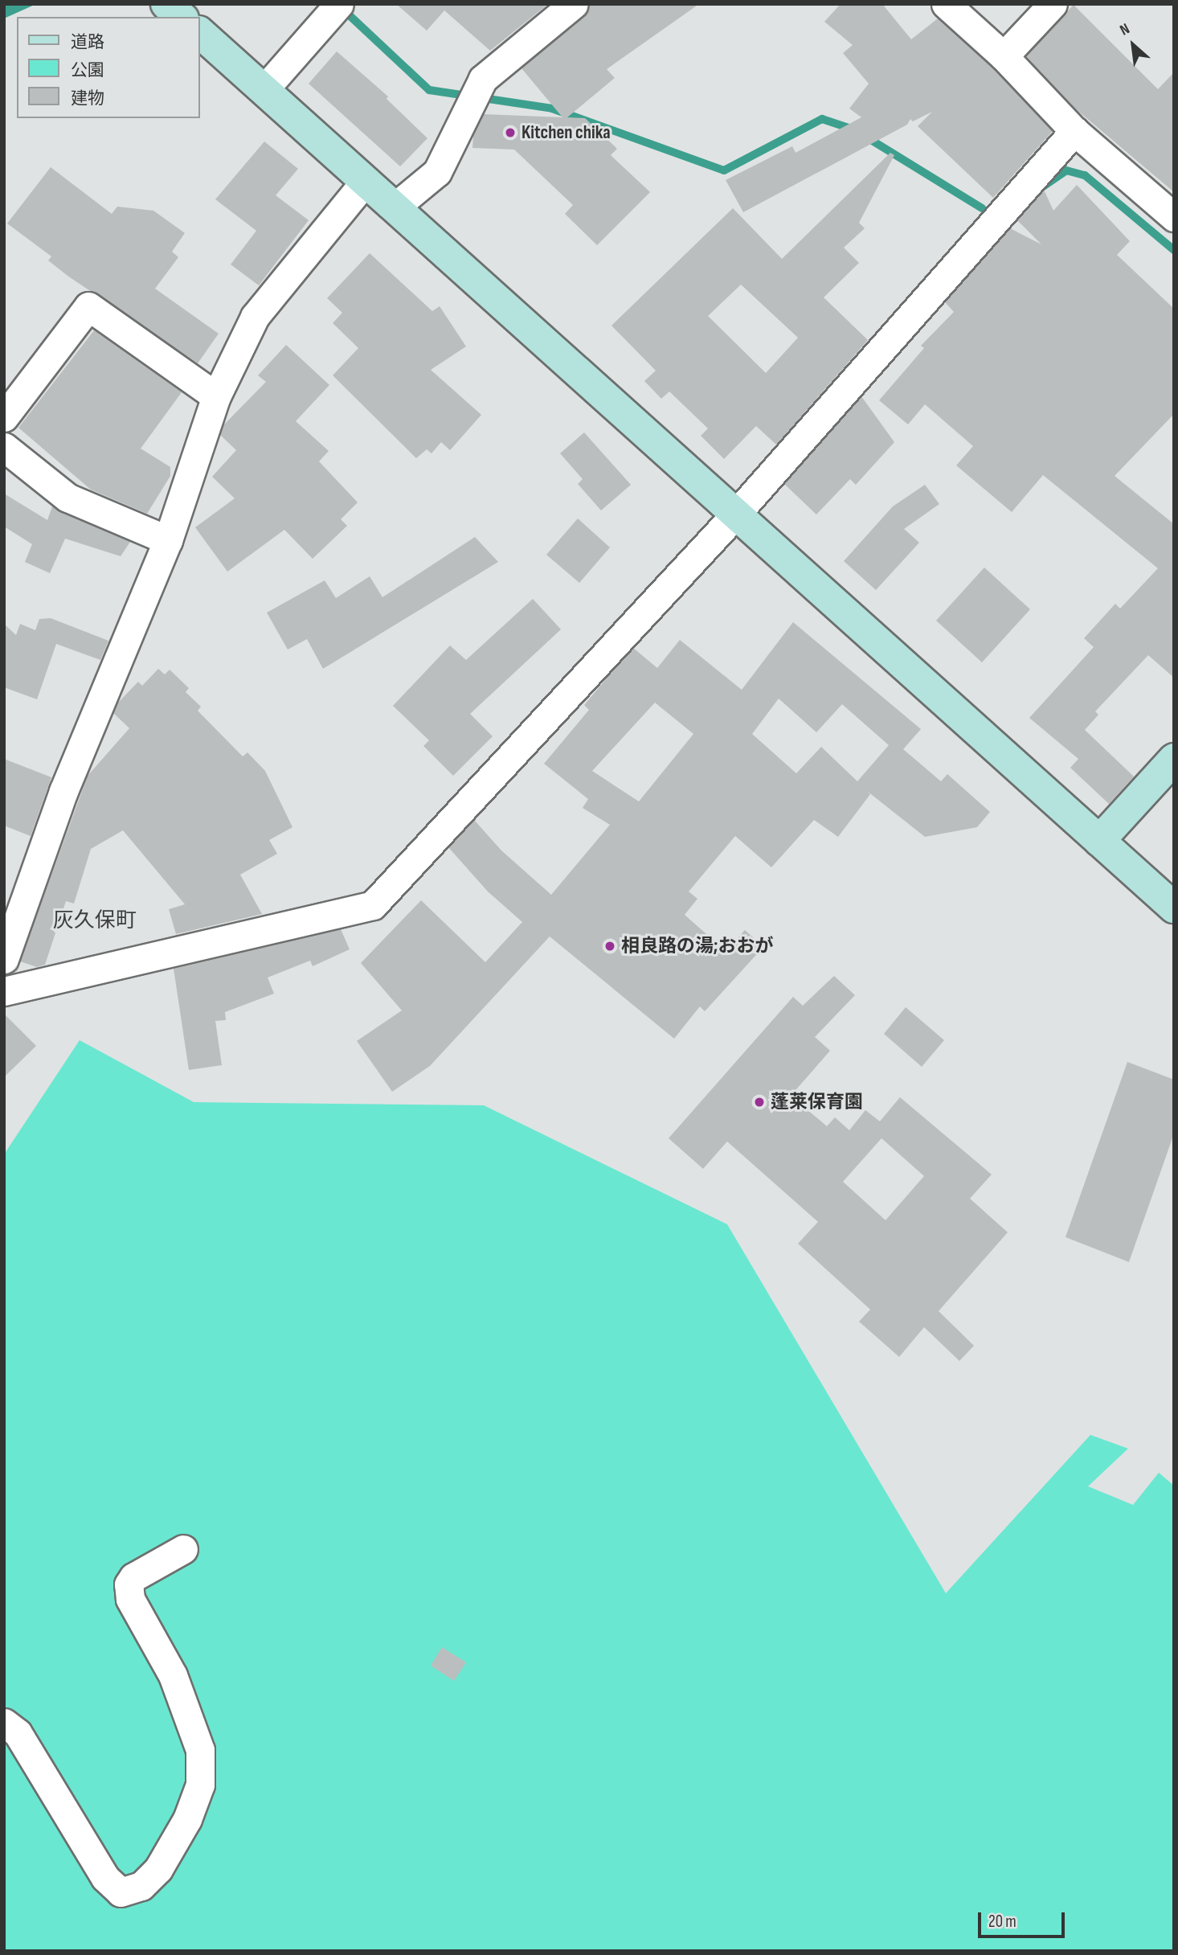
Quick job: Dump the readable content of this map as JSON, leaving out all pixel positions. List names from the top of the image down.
{
  "districts": ["灰久保町"],
  "places": ["Kitchen chika", "相良路の湯;おおが", "蓬莱保育園"],
  "legend": ["道路", "公園", "建物"],
  "scale_bar": "20 m",
  "north": "top left"
}
